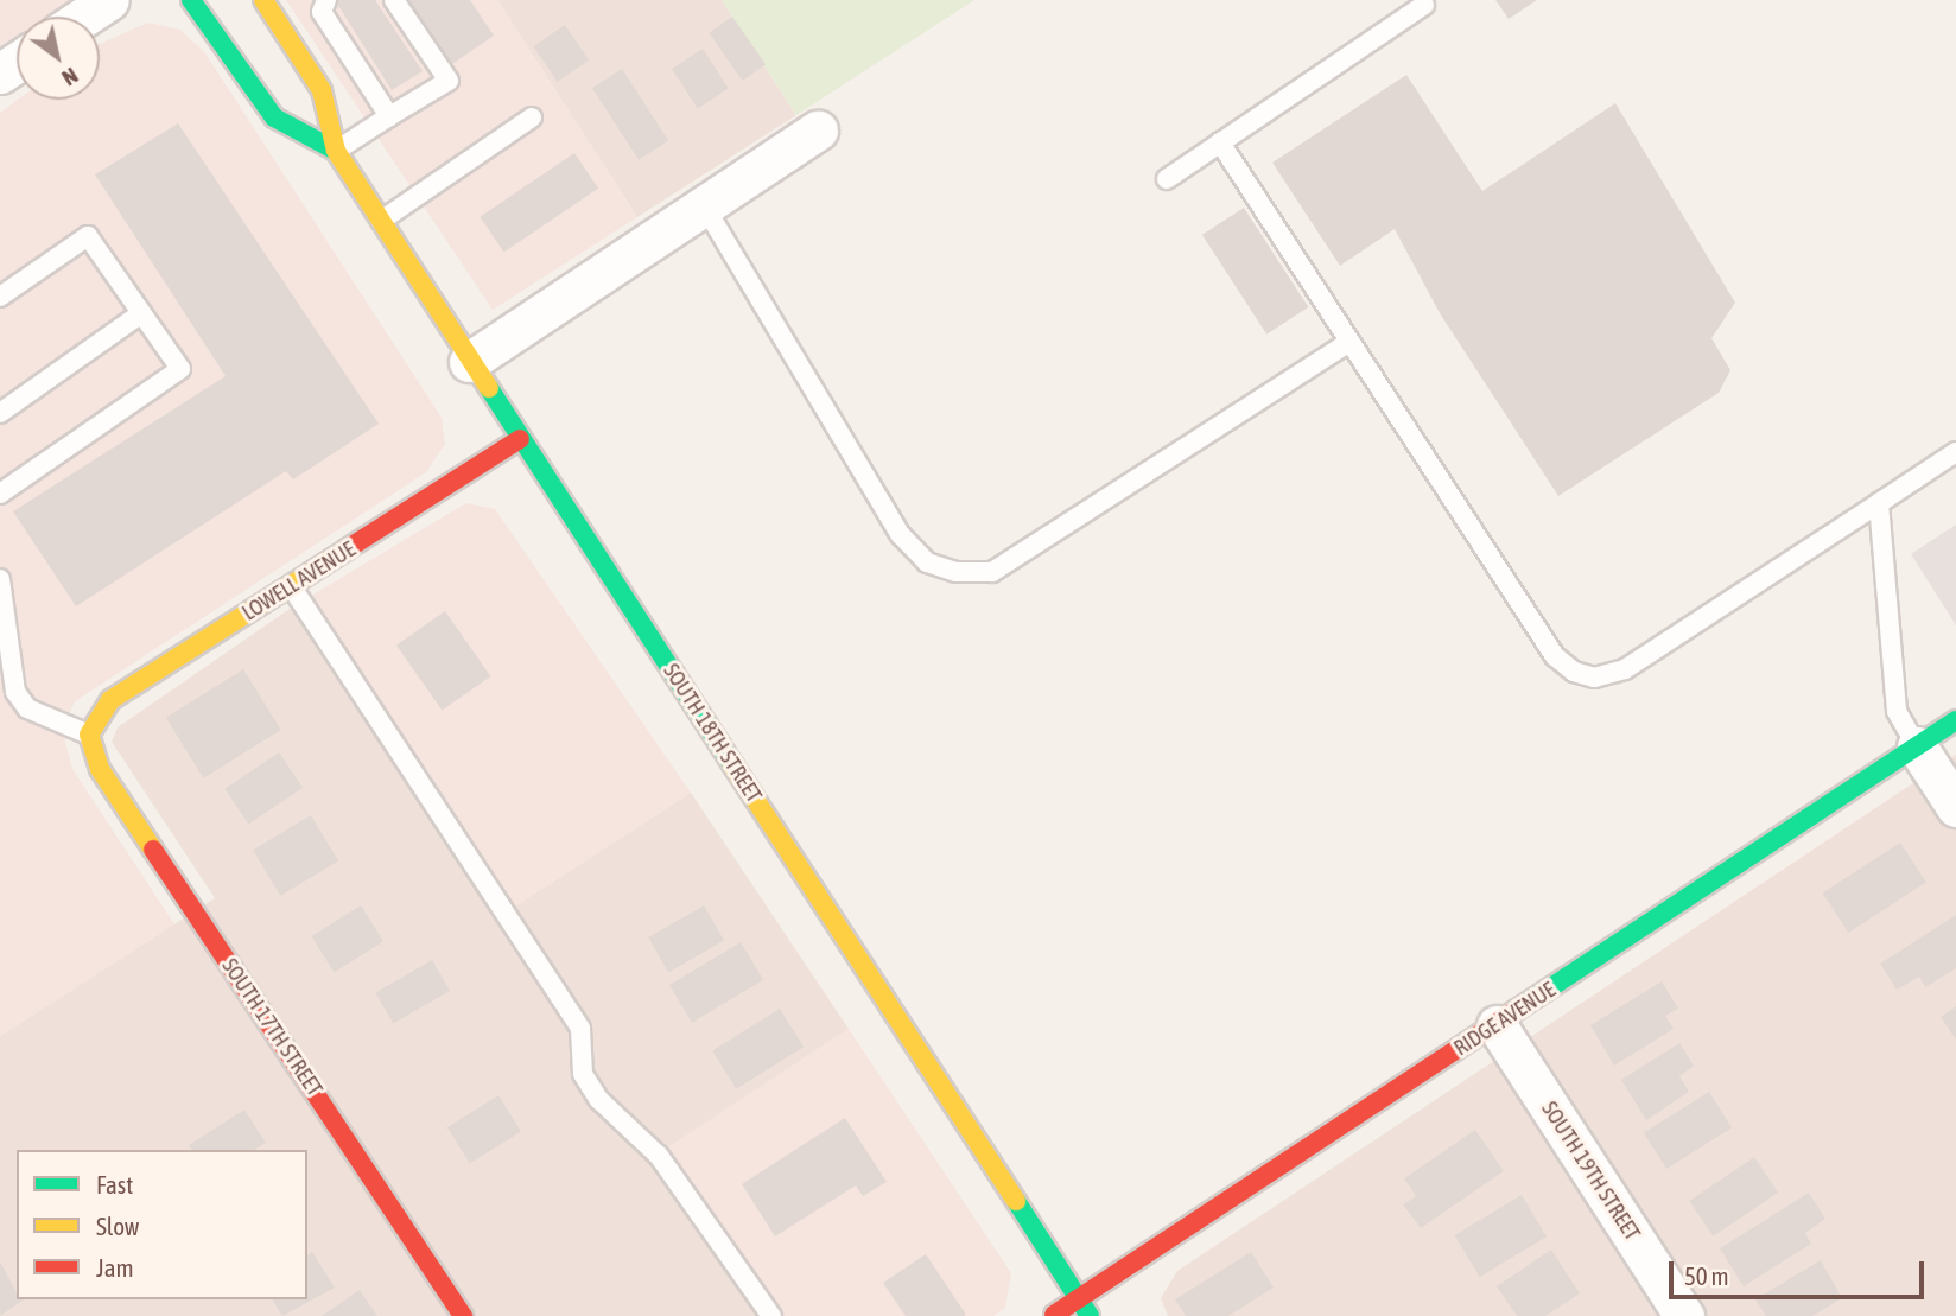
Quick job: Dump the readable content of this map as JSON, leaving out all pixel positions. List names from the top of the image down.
{
  "streets": {
    "street": [
      "LOWELL AVENUE",
      "SOUTH 18TH STREET",
      "RIDGE AVENUE",
      "SOUTH 17TH STREET",
      "SOUTH 19TH STREET"
    ]
  },
  "crossings": [
    ["LOWELL AVENUE", "SOUTH 18TH STREET"],
    ["LOWELL AVENUE", "SOUTH 17TH STREET"],
    ["SOUTH 18TH STREET", "RIDGE AVENUE"],
    ["RIDGE AVENUE", "SOUTH 19TH STREET"]
  ],
  "legend": ["Fast", "Slow", "Jam"],
  "scale_bar": "50 m",
  "north": "bottom right"
}
